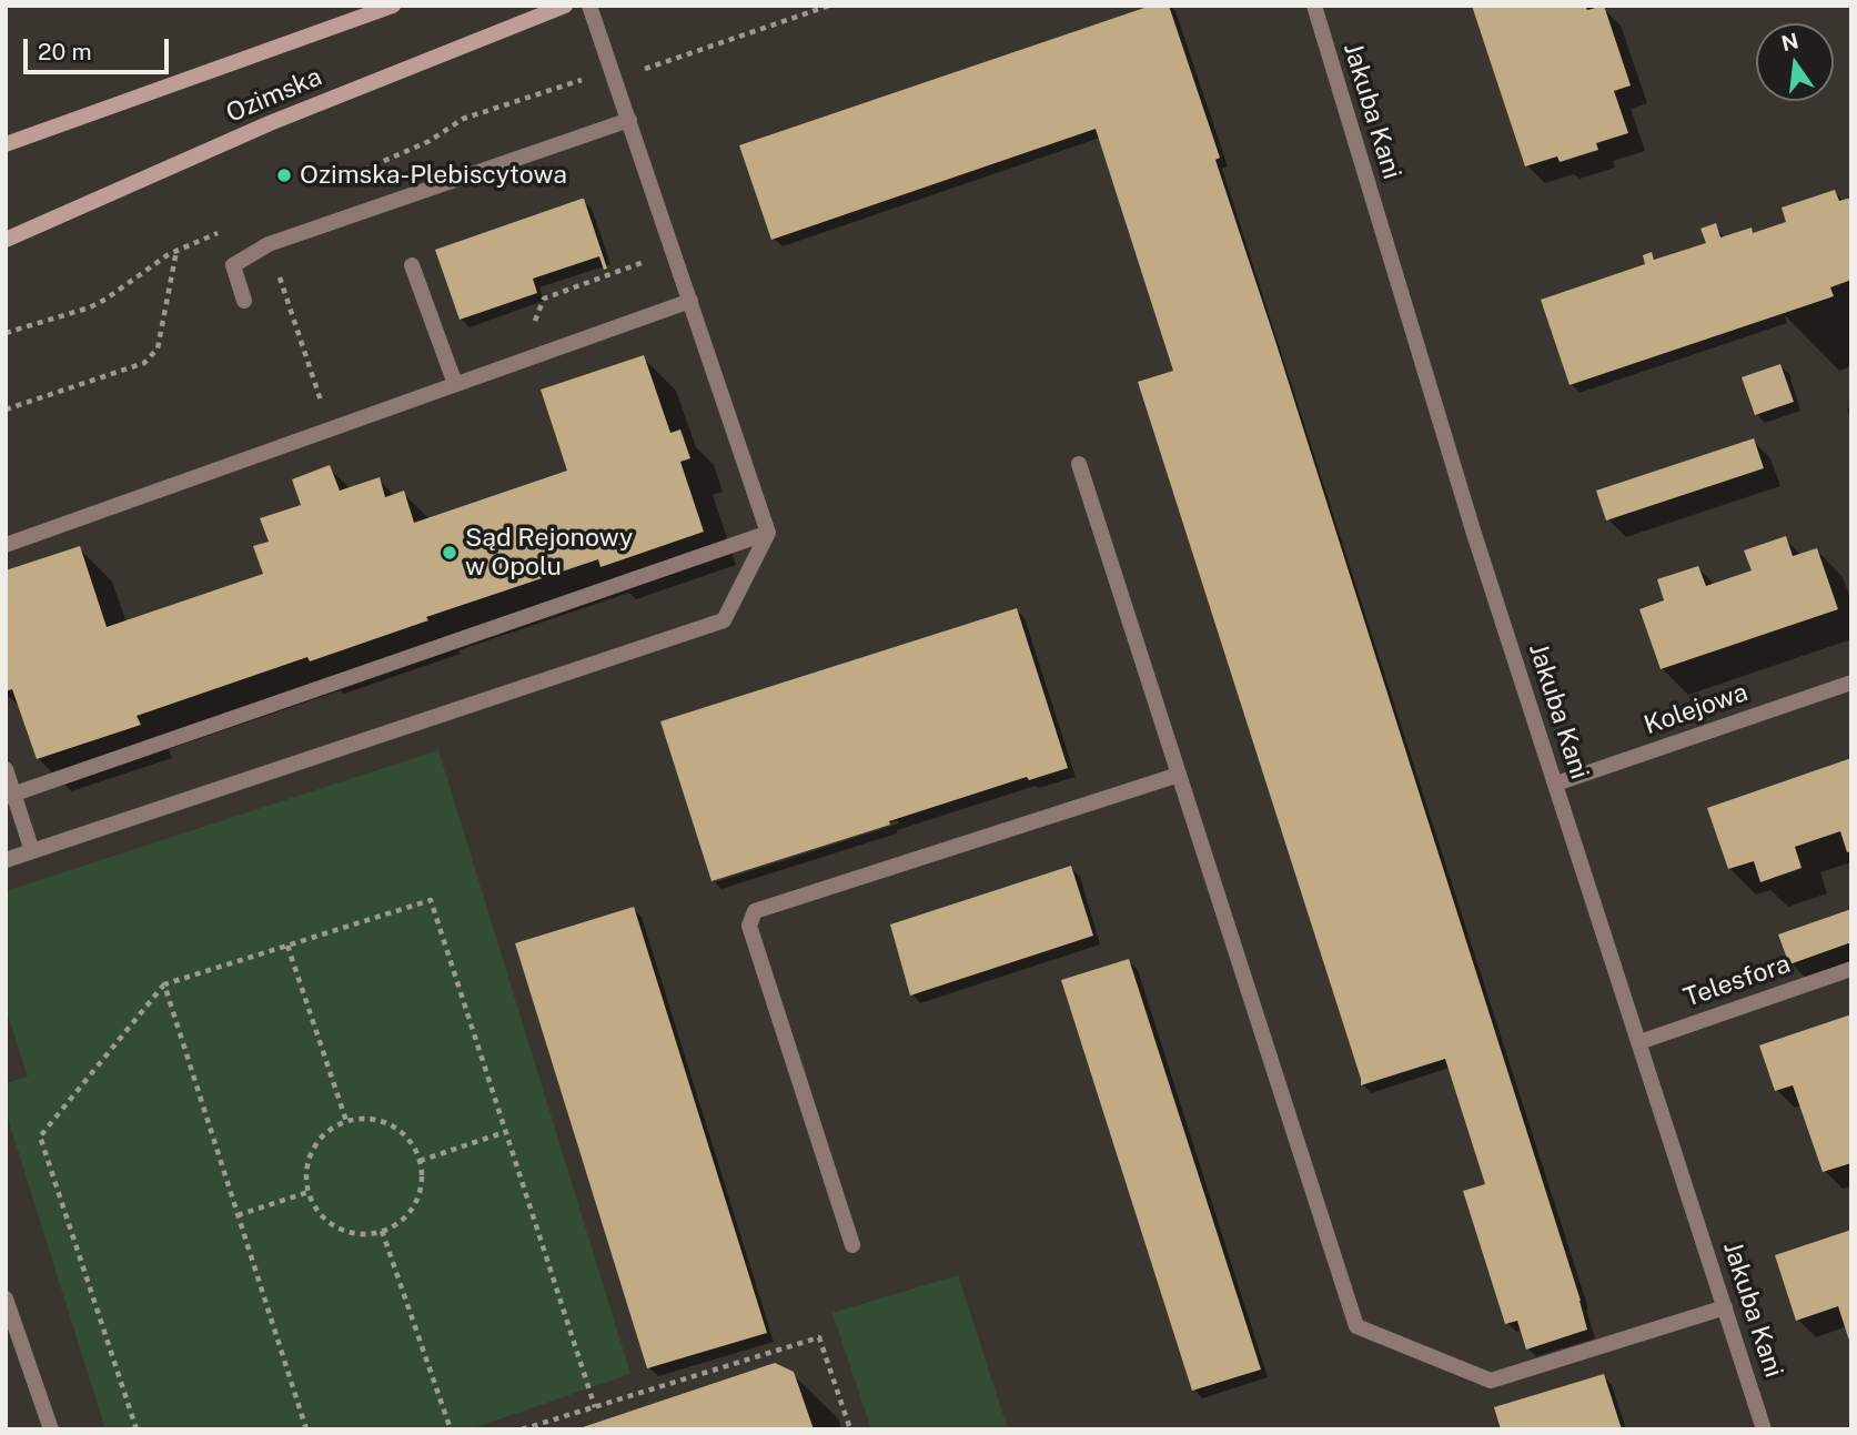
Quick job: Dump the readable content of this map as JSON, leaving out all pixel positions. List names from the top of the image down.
{
  "streets": {
    "main road": ["Ozimska"],
    "street": ["Jakuba Kani", "Kolejowa", "Telesfora"]
  },
  "crossings": [
    ["Jakuba Kani", "Kolejowa"],
    ["Jakuba Kani", "Telesfora"]
  ],
  "places": ["Ozimska-Plebiscytowa", "Sąd Rejonowy w Opolu"],
  "scale_bar": "20 m",
  "north": "top"
}
